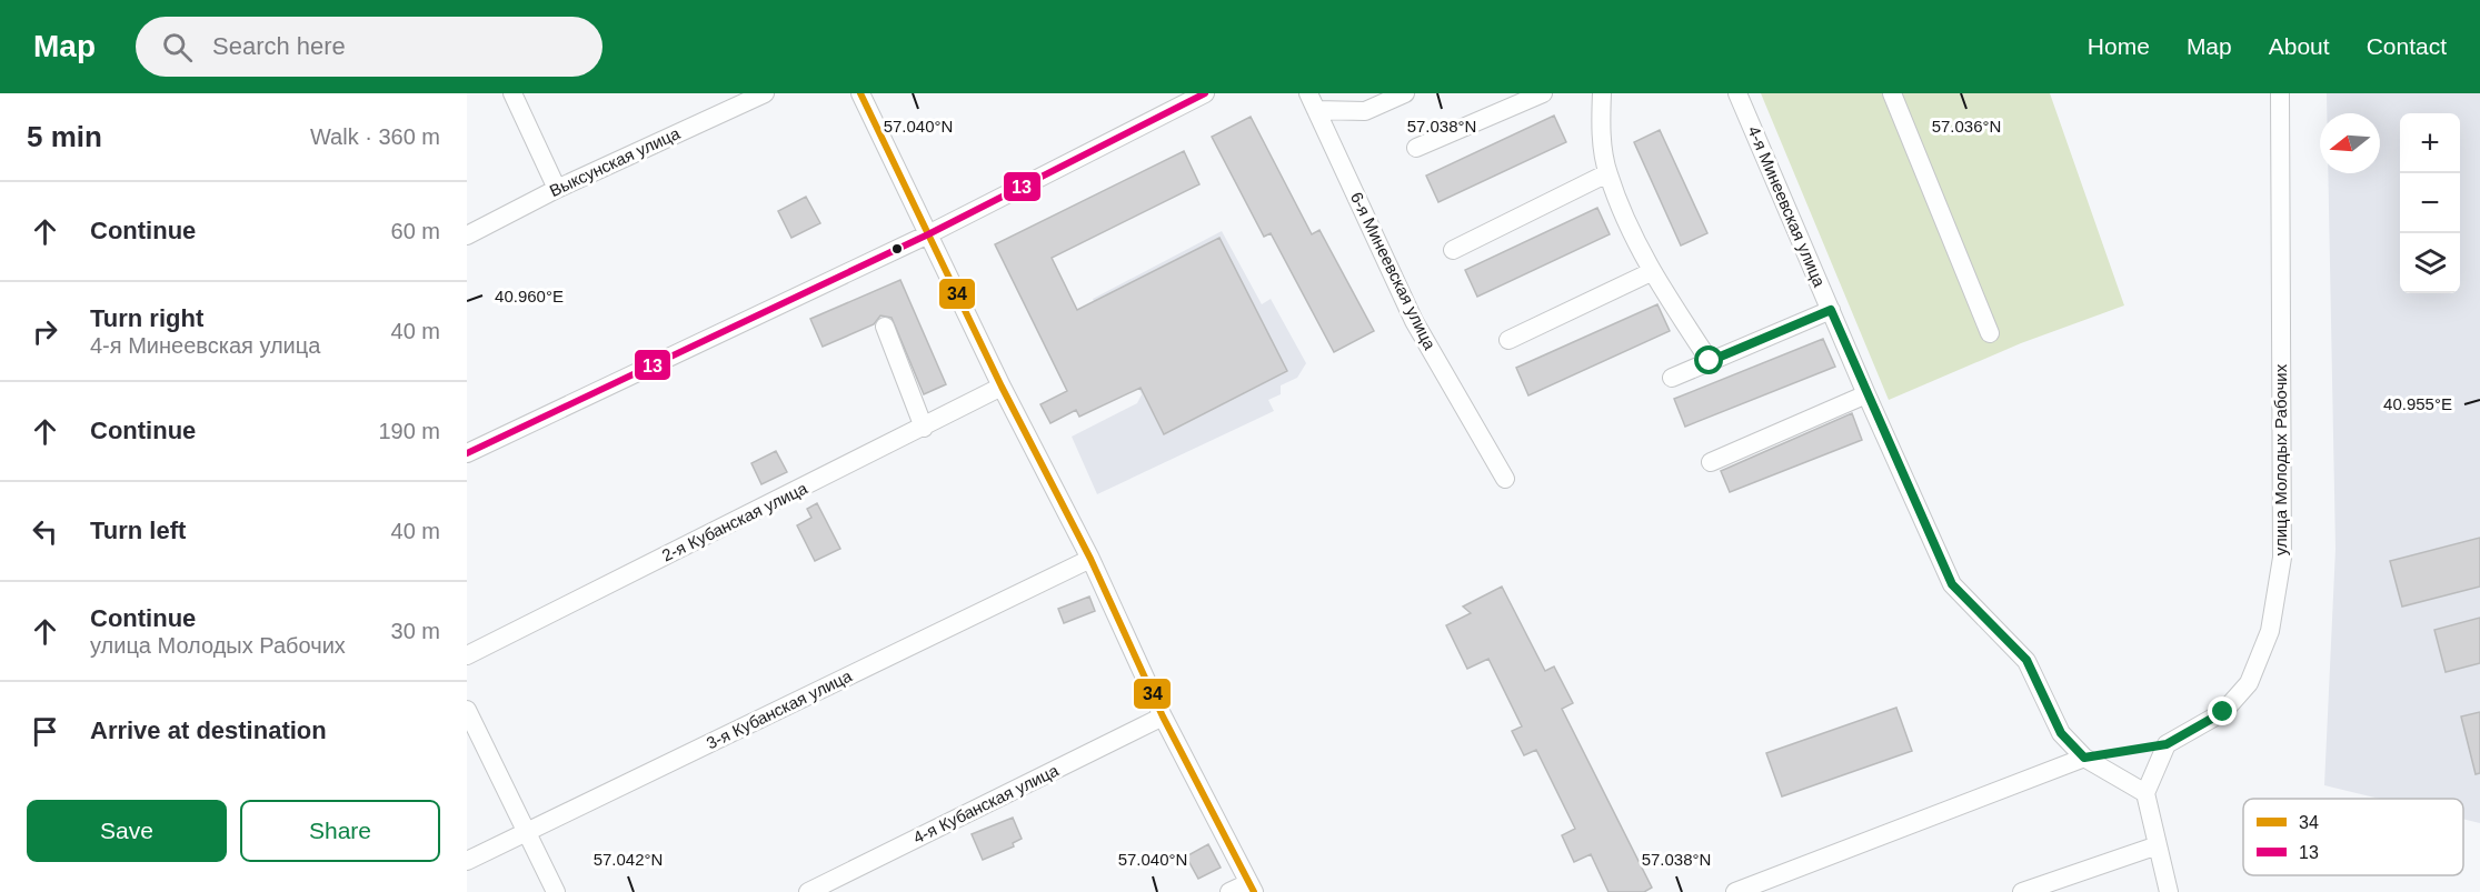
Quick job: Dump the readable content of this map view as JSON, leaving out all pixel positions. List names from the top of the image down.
{
  "streets": {
    "street": [
      "Выксунская улица",
      "4-я Минеевская улица",
      "6-я Минеевская улица",
      "улица Молодых Рабочих",
      "2-я Кубанская улица",
      "3-я Кубанская улица",
      "4-я Кубанская улица"
    ]
  },
  "lines": ["transit line 34", "transit line 13"],
  "legend": ["34", "13"],
  "north": "left",
  "page": {
    "header": "Map",
    "search": "Search here",
    "nav": [
      "Home",
      "Map",
      "About",
      "Contact"
    ],
    "heading": ["5 min", "Walk · 360 m"],
    "map_buttons": ["+", "−"],
    "list": [
      ["Continue", "60 m"],
      ["Turn right", "4-я Минеевская улица", "40 m"],
      ["Continue", "190 m"],
      ["Turn left", "40 m"],
      ["Continue", "улица Молодых Рабочих", "30 m"],
      "Arrive at destination"
    ],
    "buttons": ["Save", "Share"]
  },
  "coordinates": [
    "57.040°N",
    "57.038°N",
    "57.036°N",
    "40.960°E",
    "40.955°E",
    "57.042°N"
  ]
}
